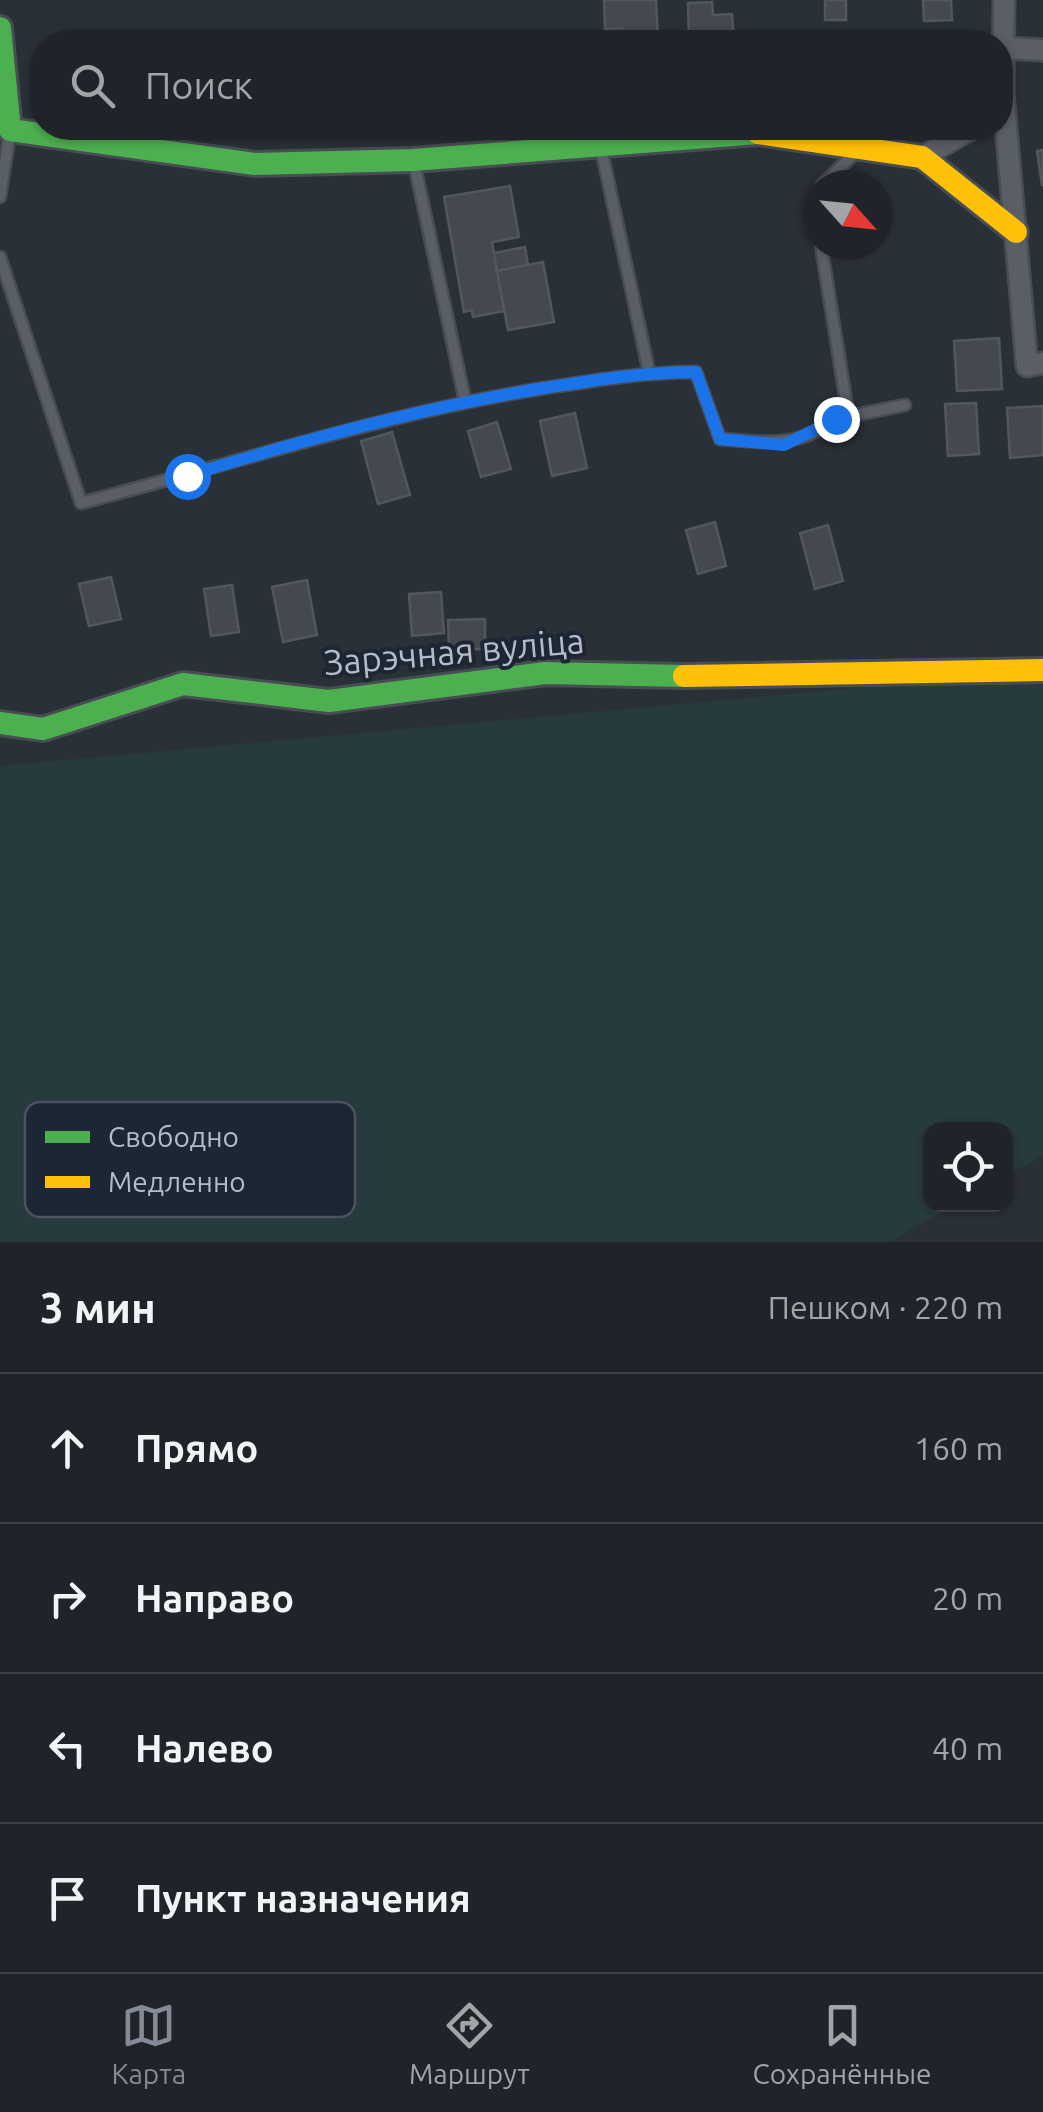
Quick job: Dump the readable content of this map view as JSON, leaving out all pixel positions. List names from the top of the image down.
{
  "streets": {
    "street": ["Зарэчная вуліца"]
  },
  "legend": ["Свободно", "Медленно"],
  "north": "bottom right",
  "page": {
    "search": "Поиск",
    "heading": ["3 мин", "Пешком · 220 m"],
    "list": [
      ["Прямо", "160 m"],
      ["Направо", "20 m"],
      ["Налево", "40 m"],
      "Пункт назначения"
    ],
    "nav": ["Карта", "Маршрут", "Сохранённые"]
  }
}
